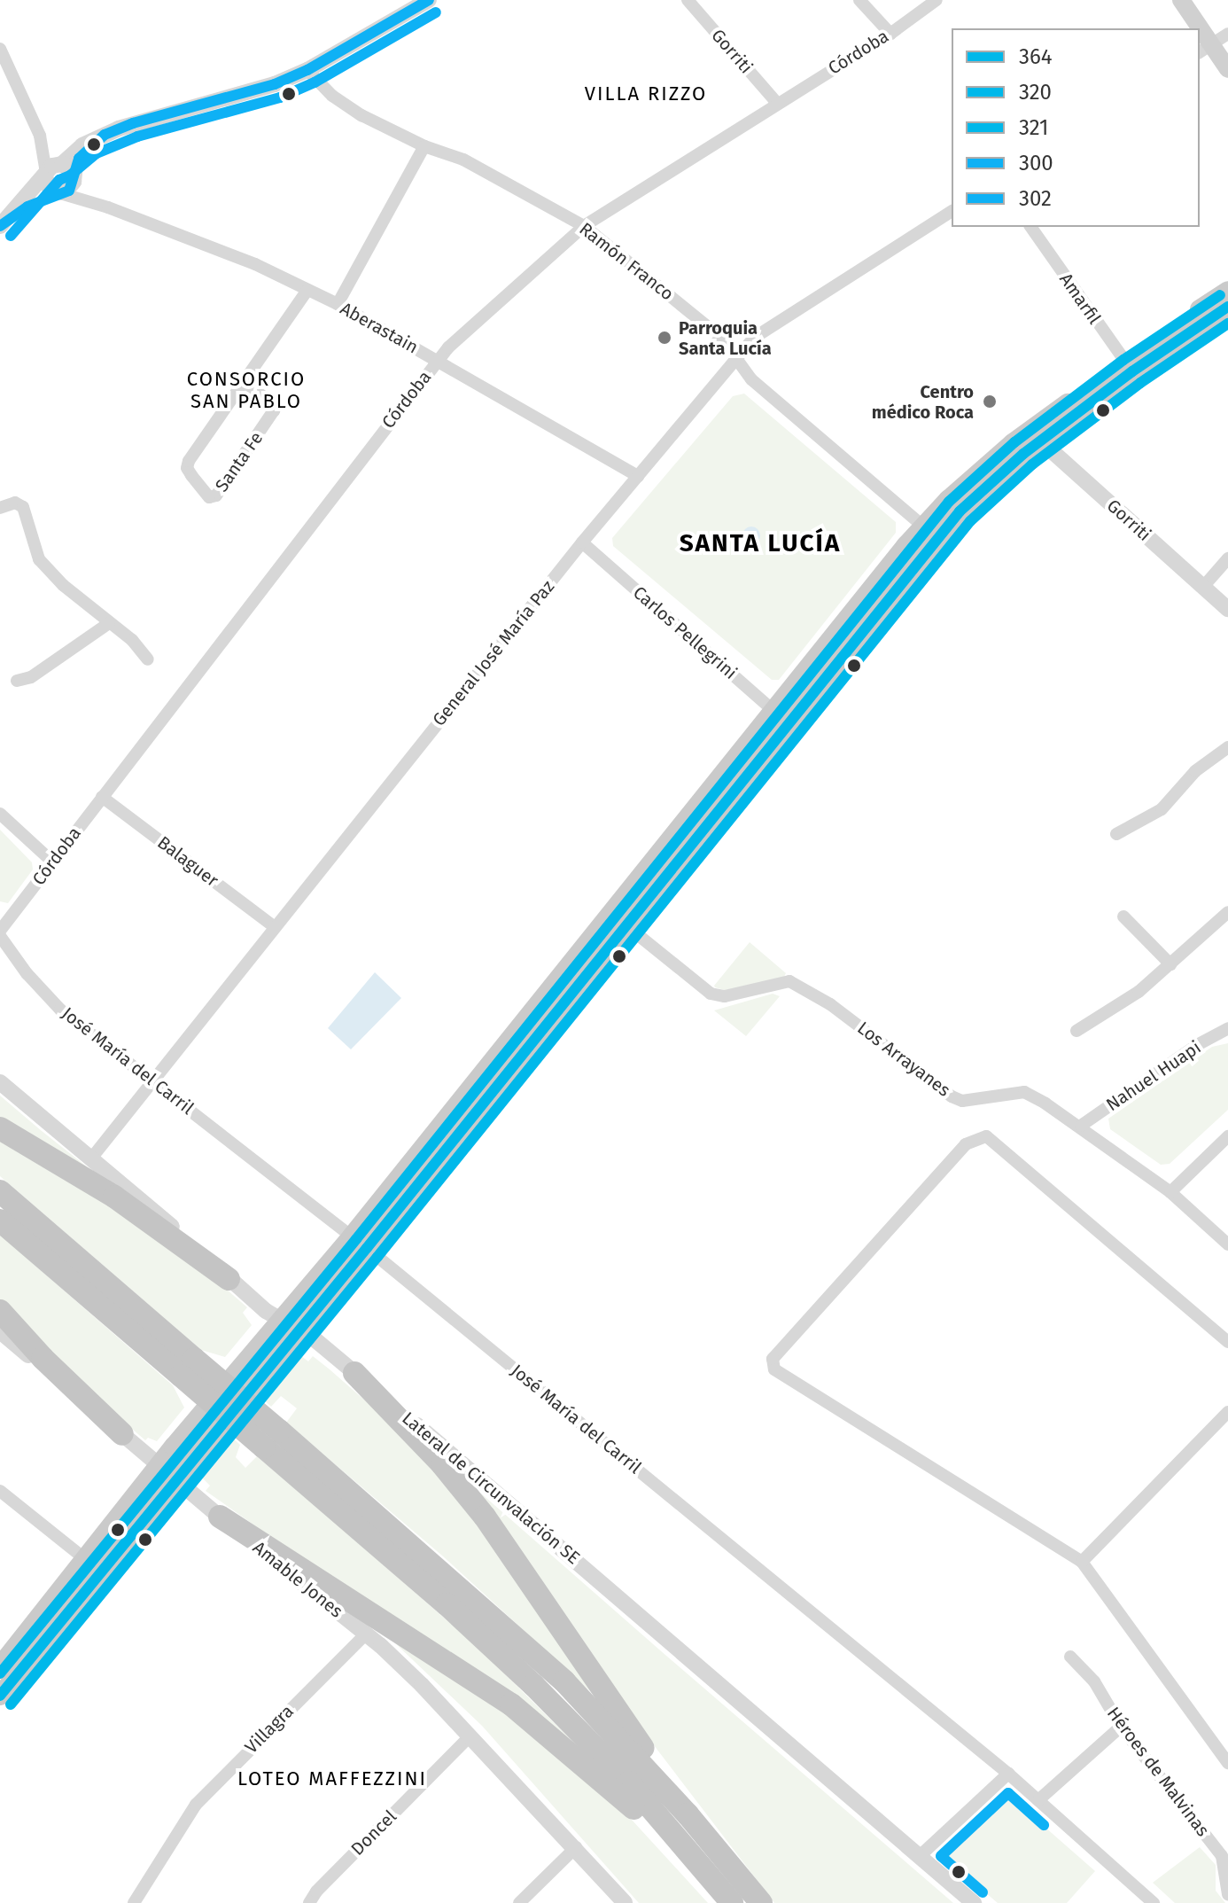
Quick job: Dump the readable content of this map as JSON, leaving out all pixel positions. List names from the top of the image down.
{
  "streets": {
    "street": [
      "Gorriti",
      "Córdoba",
      "Ramón Franco",
      "Amarfil",
      "Aberastain",
      "Santa Fe",
      "Carlos Pellegrini",
      "General José María Paz",
      "Balaguer",
      "Los Arrayanes",
      "José María del Carril",
      "Nahuel Huapi",
      "Lateral de Circunvalación SE",
      "Amable Jones",
      "Villagra",
      "Héroes de Malvinas",
      "Doncel"
    ]
  },
  "crossings": [
    ["Gorriti", "Córdoba"],
    ["Córdoba", "Ramón Franco"],
    ["Córdoba", "Aberastain"],
    ["Córdoba", "Balaguer"],
    ["Ramón Franco", "General José María Paz"],
    ["Aberastain", "Santa Fe"],
    ["Aberastain", "General José María Paz"],
    ["Carlos Pellegrini", "General José María Paz"],
    ["General José María Paz", "Balaguer"],
    ["General José María Paz", "José María del Carril"],
    ["General José María Paz", "Lateral de Circunvalación SE"],
    ["Los Arrayanes", "Nahuel Huapi"],
    ["Amable Jones", "Villagra"],
    ["Amable Jones", "Doncel"]
  ],
  "districts": [
    "VILLA RIZZO",
    "CONSORCIO SAN PABLO",
    "SANTA LUCÍA",
    "LOTEO MAFFEZZINI"
  ],
  "places": ["Parroquia Santa Lucía", "Centro médico Roca"],
  "lines": [
    "transit line 300",
    "transit line 302",
    "transit line 321",
    "transit line 364",
    "transit line 320"
  ],
  "legend": [
    "364",
    "320",
    "321",
    "300",
    "302"
  ]
}
